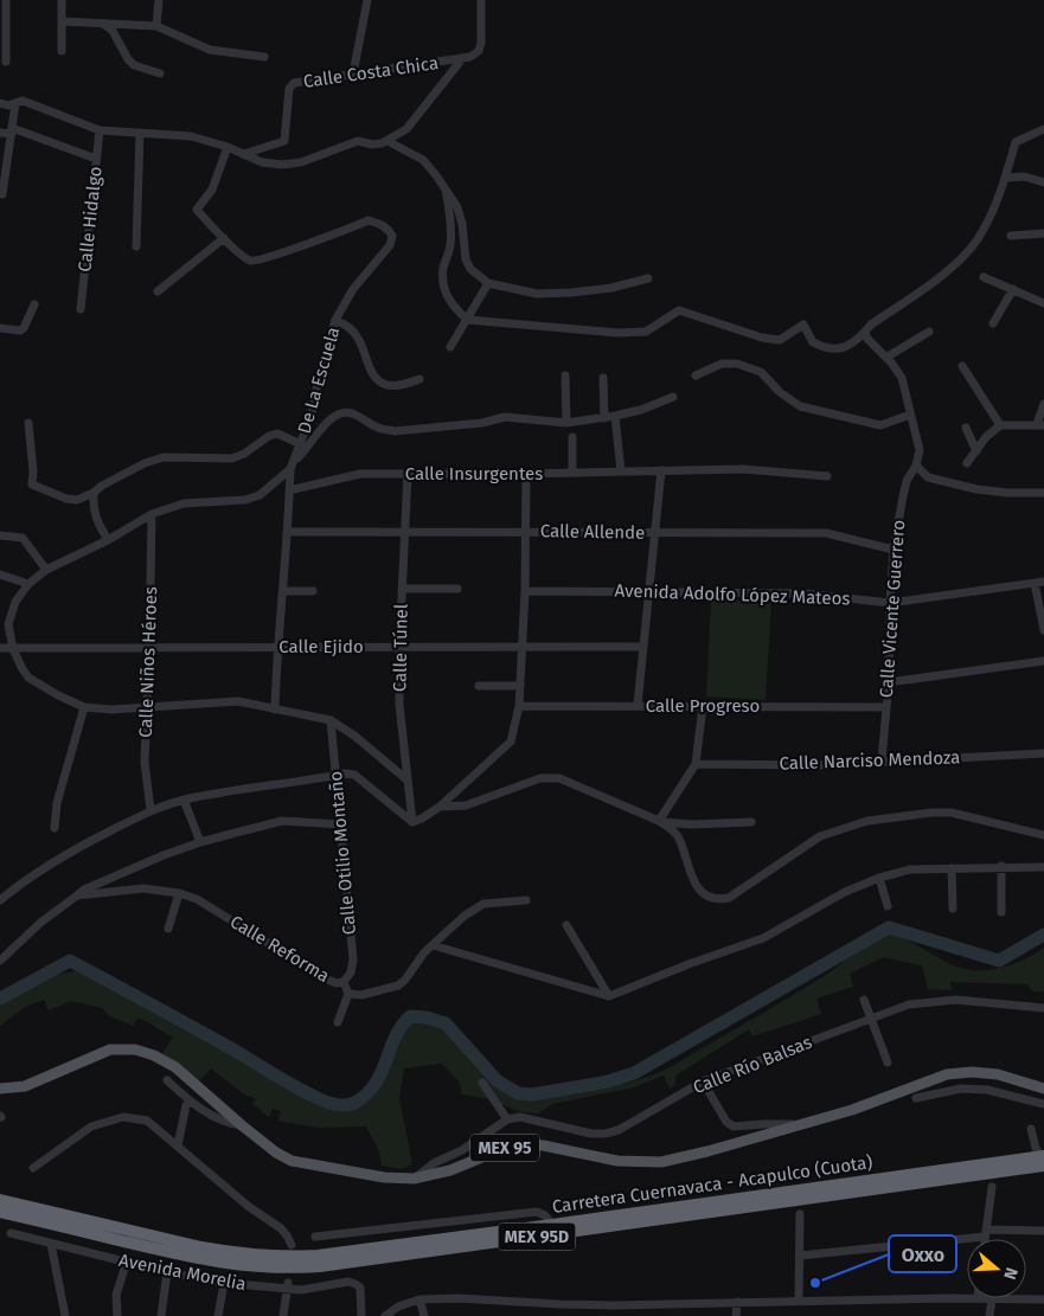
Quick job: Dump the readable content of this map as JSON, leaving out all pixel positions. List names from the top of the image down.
{
  "streets": {
    "highway": ["Carretera Cuernavaca - Acapulco (Cuota)", "MEX 95D"],
    "main road": ["MEX 95"],
    "street": [
      "Calle Costa Chica",
      "Calle Hidalgo",
      "De La Escuela",
      "Calle Insurgentes",
      "Calle Allende",
      "Avenida Adolfo López Mateos",
      "Calle Vicente Guerrero",
      "Calle Ejido",
      "Calle Túnel",
      "Calle Niños Héroes",
      "Calle Progreso",
      "Calle Narciso Mendoza",
      "Calle Otilio Montaño",
      "Calle Reforma",
      "Calle Río Balsas",
      "Avenida Morelia"
    ]
  },
  "crossings": [
    ["Calle Insurgentes", "Calle Túnel"],
    ["Calle Allende", "Calle Vicente Guerrero"],
    ["Calle Allende", "Calle Túnel"],
    ["Avenida Adolfo López Mateos", "Calle Vicente Guerrero"],
    ["Calle Vicente Guerrero", "Calle Progreso"],
    ["Calle Vicente Guerrero", "Calle Narciso Mendoza"],
    ["Calle Ejido", "Calle Túnel"],
    ["Calle Ejido", "Calle Niños Héroes"],
    ["Calle Otilio Montaño", "Calle Reforma"]
  ],
  "places": ["Oxxo"],
  "north": "right"
}
